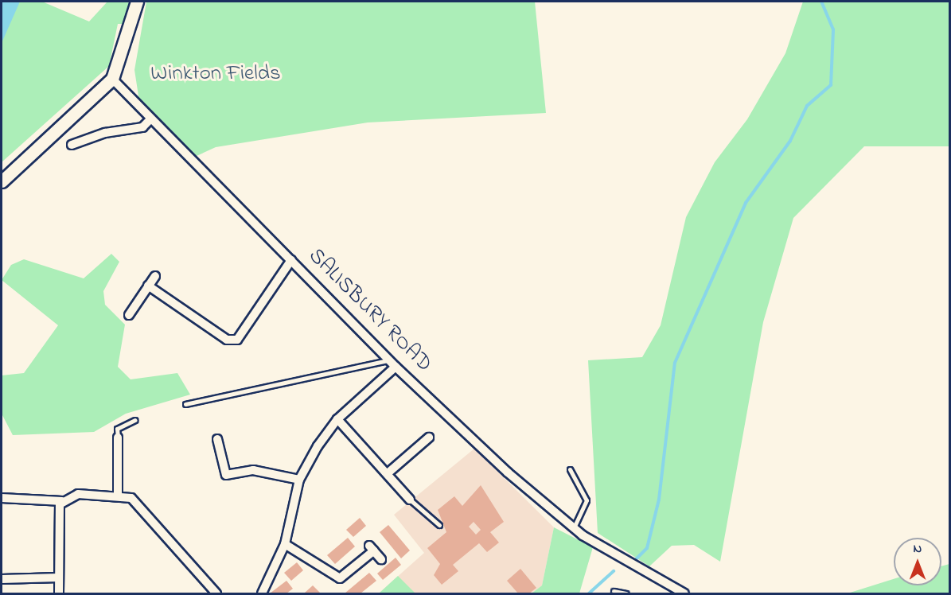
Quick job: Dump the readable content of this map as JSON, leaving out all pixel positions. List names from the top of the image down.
{
  "streets": {
    "street": ["SALISBURY ROAD"]
  },
  "parks": ["Winkton Fields"],
  "north": "top"
}
